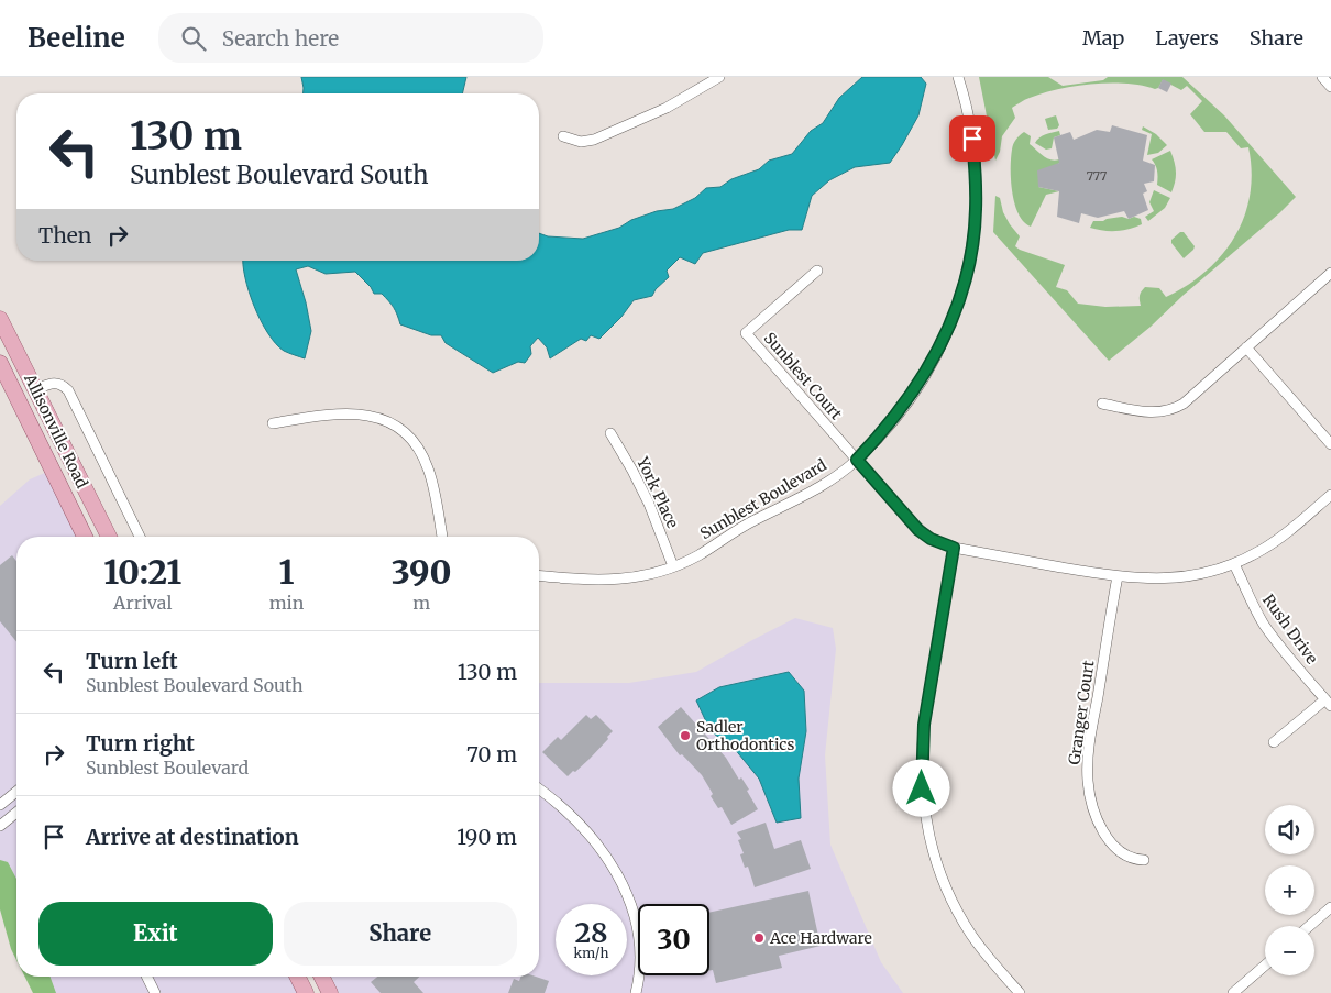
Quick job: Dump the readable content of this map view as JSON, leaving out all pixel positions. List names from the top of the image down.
{
  "streets": {
    "main road": ["Allisonville Road"],
    "street": [
      "Sunblest Court",
      "York Place",
      "Sunblest Boulevard",
      "Rush Drive",
      "Granger Court"
    ]
  },
  "crossings": [
    ["Sunblest Court", "Sunblest Boulevard"],
    ["York Place", "Sunblest Boulevard"]
  ],
  "places": ["Sadler Orthodontics", "Ace Hardware"],
  "house_numbers": ["777"],
  "page": {
    "header": "Beeline",
    "search": "Search here",
    "nav": ["Map", "Layers", "Share"],
    "turn": ["130 m", "Sunblest Boulevard South"],
    "then": "Then",
    "eta": [
      "10:21",
      "Arrival",
      "1",
      "min",
      "390",
      "m"
    ],
    "list": [
      {
        "name": "Turn left",
        "note": "Sunblest Boulevard South",
        "value": "130 m"
      },
      {
        "name": "Turn right",
        "note": "Sunblest Boulevard",
        "value": "70 m"
      },
      {
        "name": "Arrive at destination",
        "value": "190 m"
      }
    ],
    "map_buttons": ["+", "−"],
    "buttons": ["Exit", "Share"],
    "speed": "28 km/h",
    "limit": "30"
  }
}
